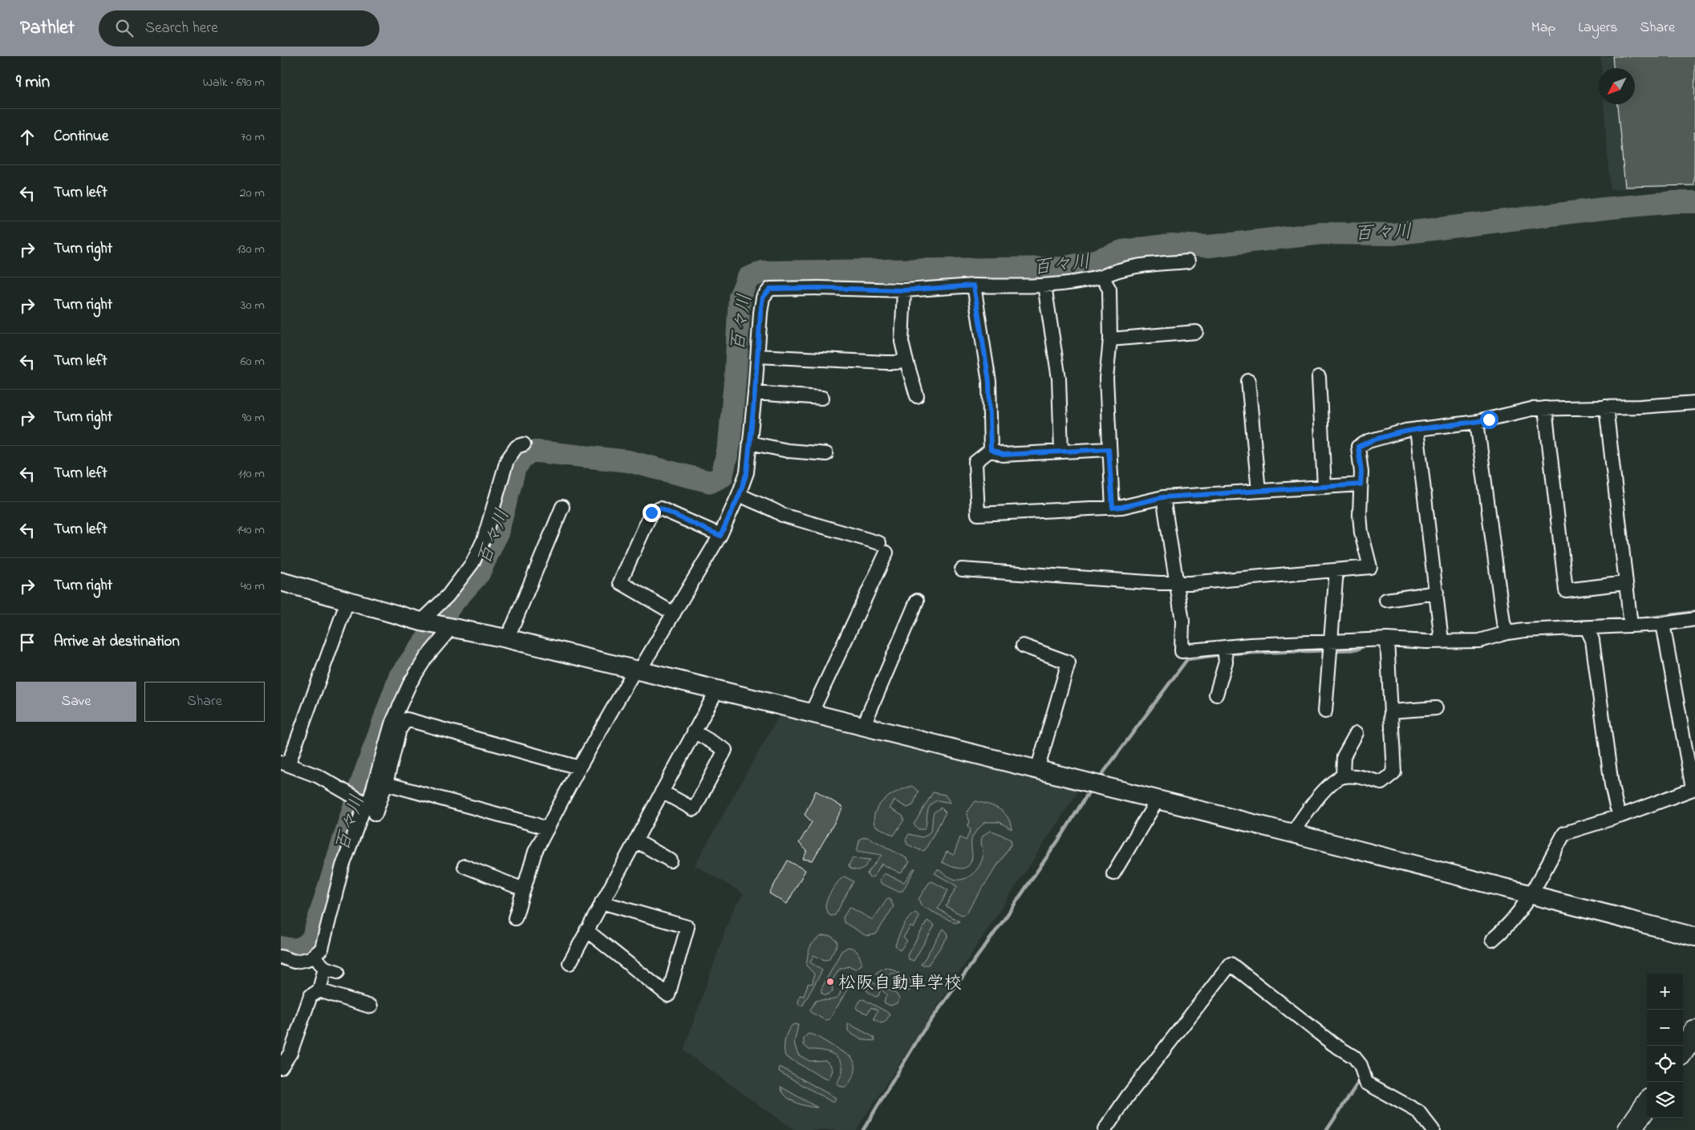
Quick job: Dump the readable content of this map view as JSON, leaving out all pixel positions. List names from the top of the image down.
{
  "water": ["百々川"],
  "places": ["松阪自動車学校"],
  "north": "bottom left",
  "page": {
    "header": "Pathlet",
    "search": "Search here",
    "nav": ["Map", "Layers", "Share"],
    "heading": ["9 min", "Walk · 690 m"],
    "list": [
      ["Continue", "70 m"],
      ["Turn left", "20 m"],
      ["Turn right", "130 m"],
      ["Turn right", "30 m"],
      ["Turn left", "60 m"],
      ["Turn right", "90 m"],
      ["Turn left", "110 m"],
      ["Turn left", "140 m"],
      ["Turn right", "40 m"],
      "Arrive at destination"
    ],
    "buttons": ["Save", "Share"],
    "map_buttons": ["+", "−"]
  }
}
